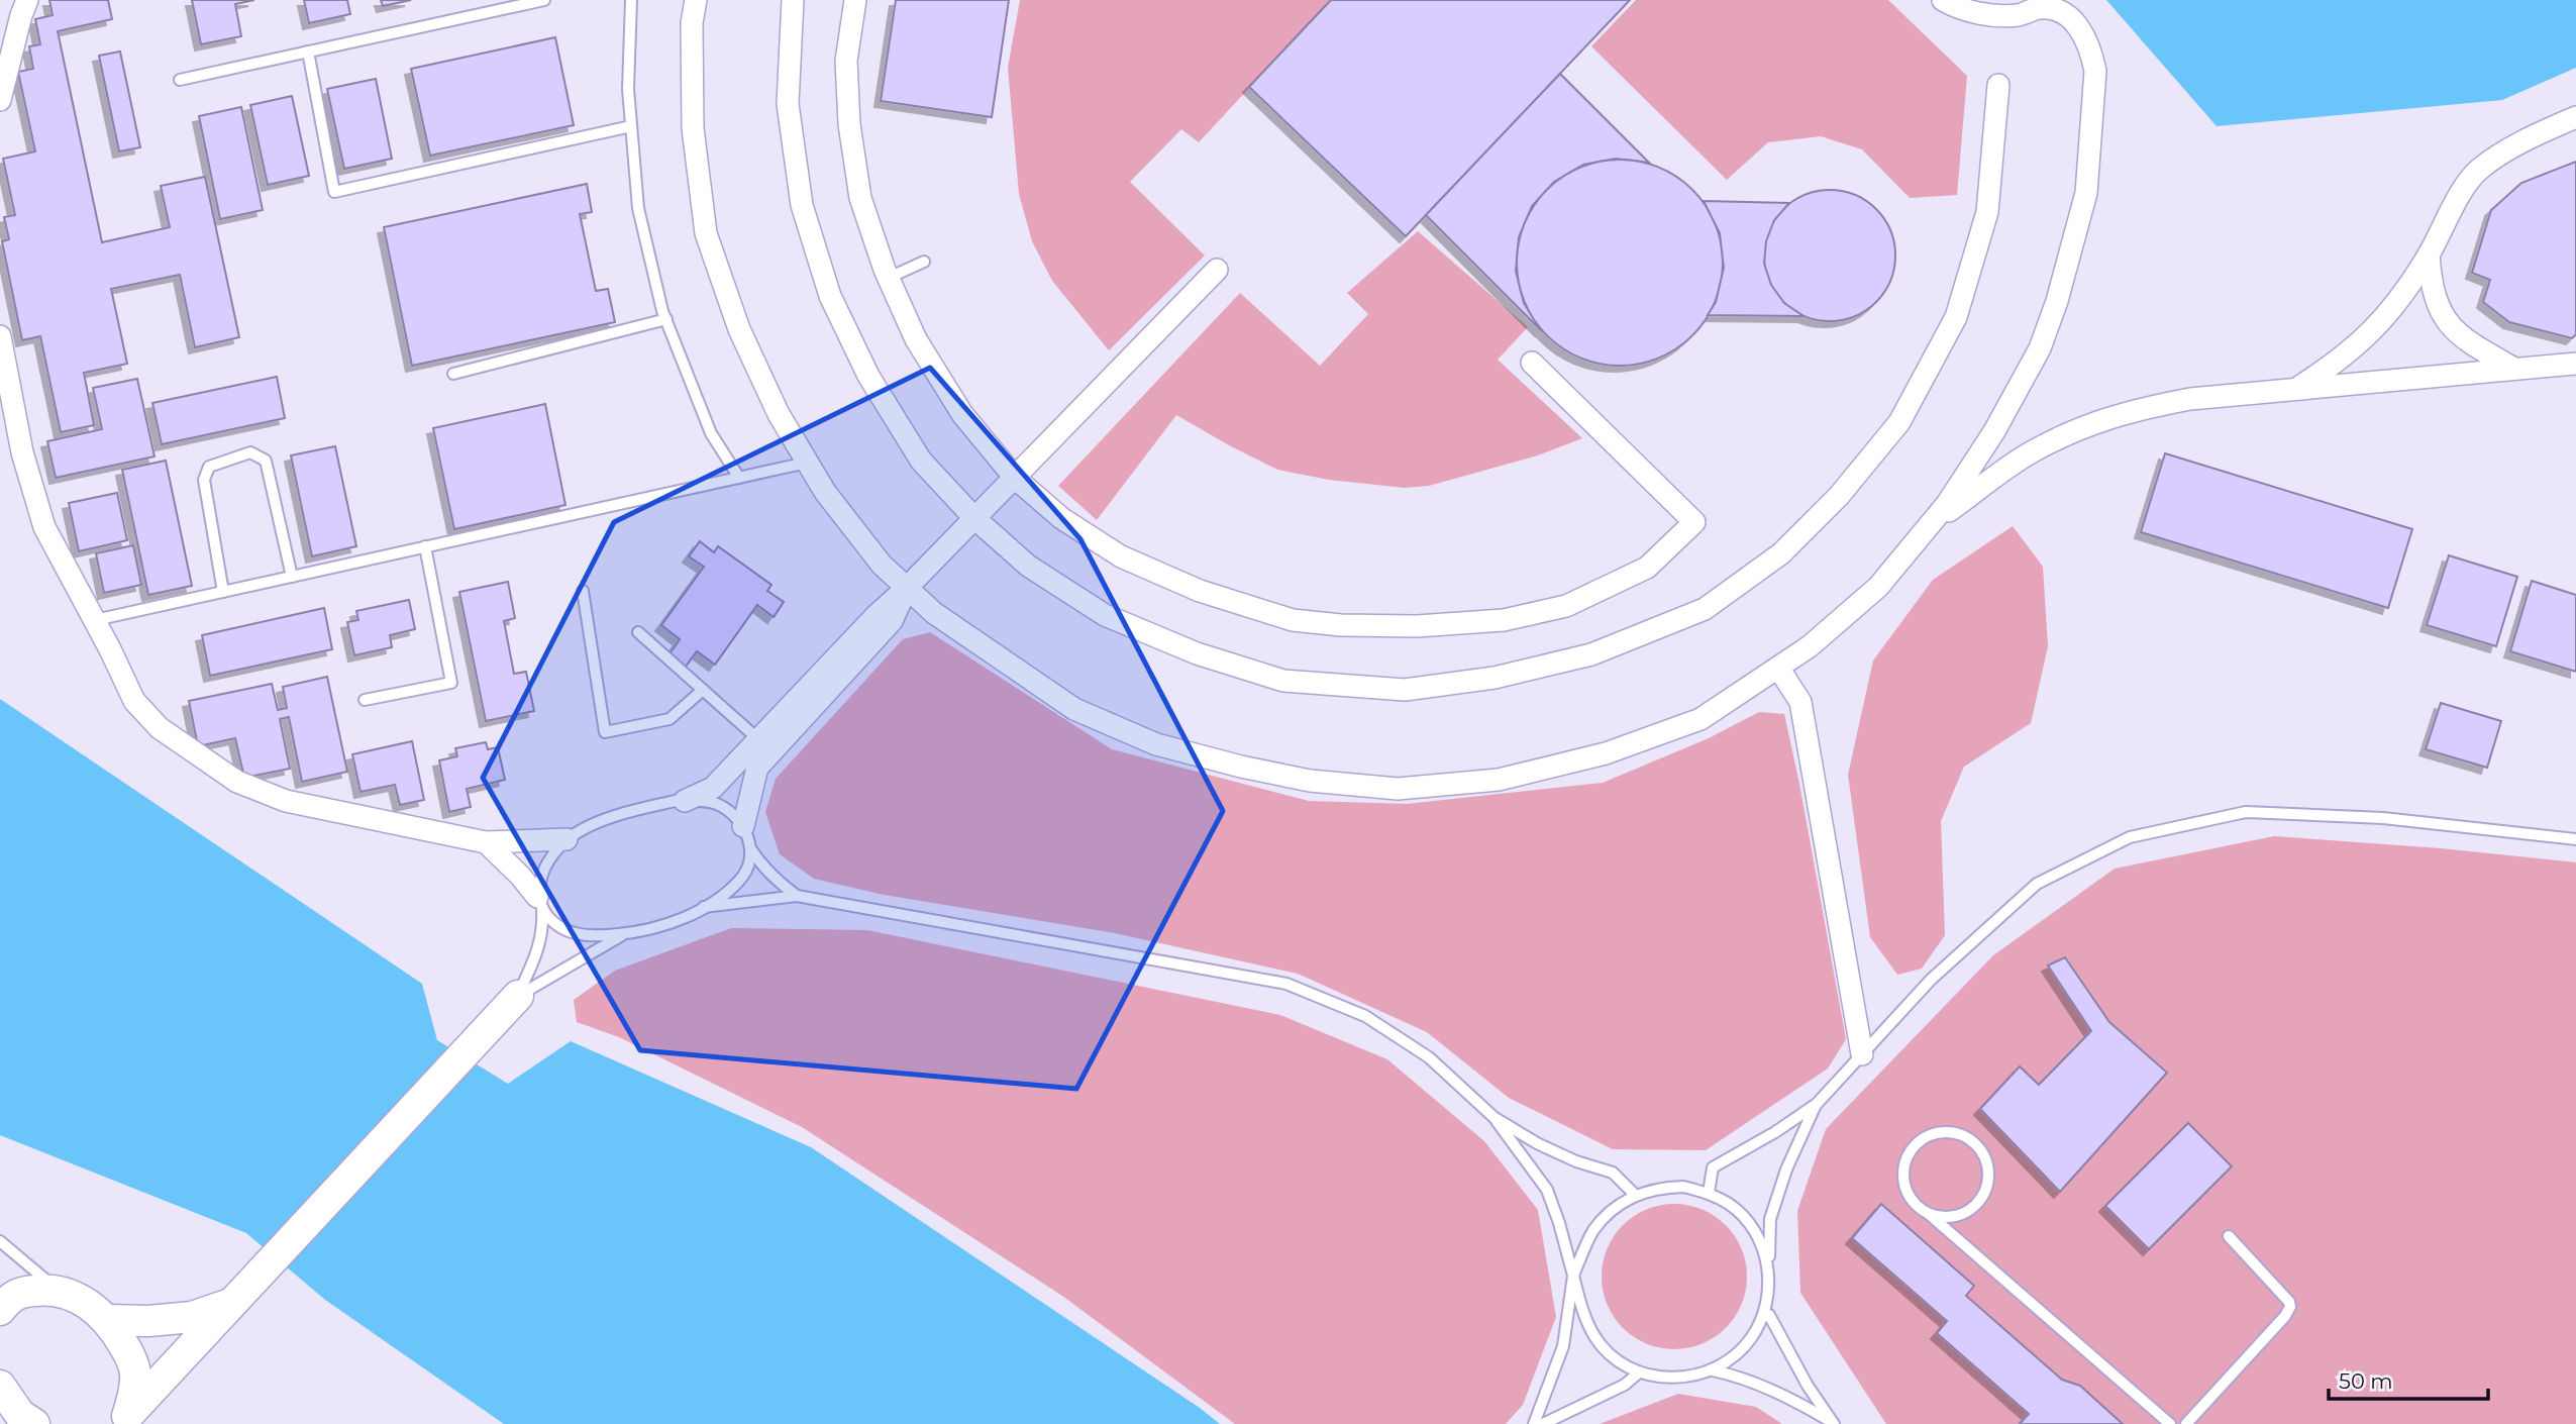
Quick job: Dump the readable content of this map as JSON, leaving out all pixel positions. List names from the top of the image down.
{
  "scale_bar": "50 m"
}
